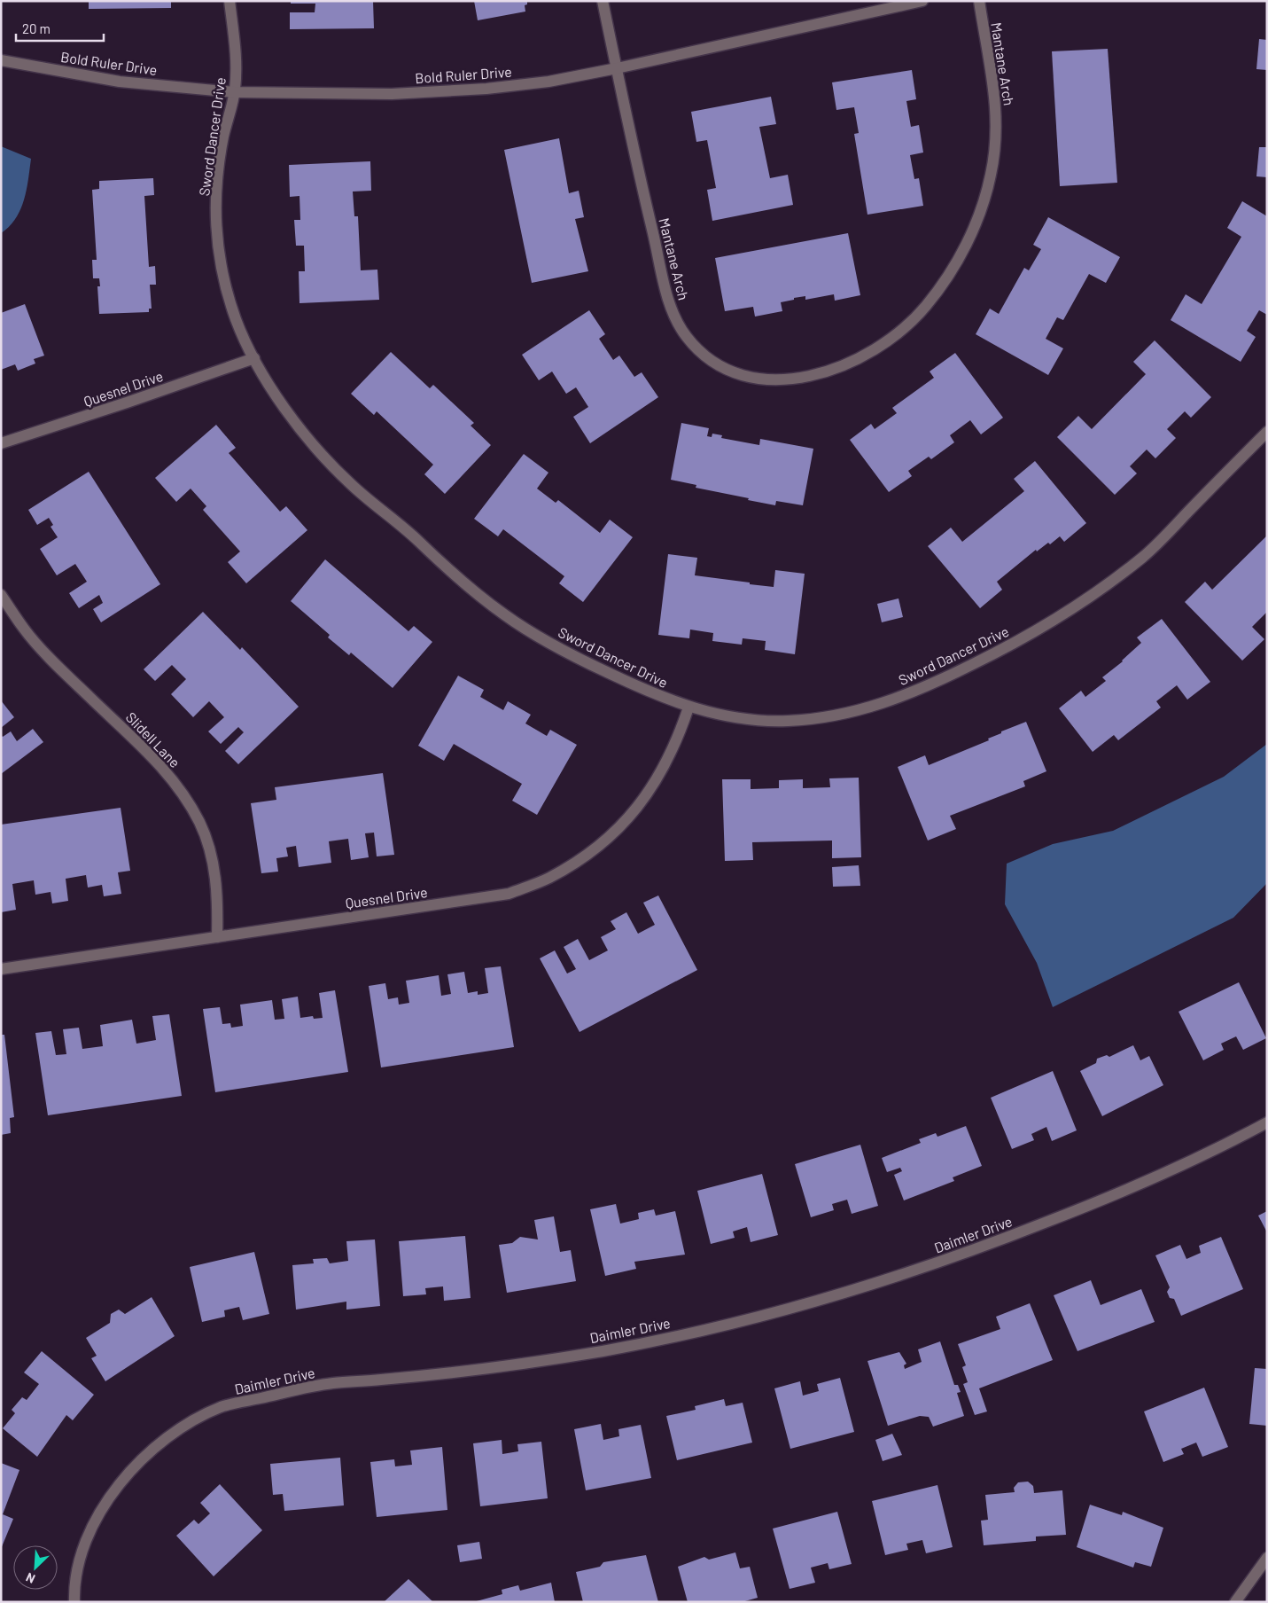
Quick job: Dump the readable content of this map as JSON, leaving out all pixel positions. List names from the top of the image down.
{
  "streets": {
    "street": [
      "Bold Ruler Drive",
      "Mantane Arch",
      "Sword Dancer Drive",
      "Quesnel Drive",
      "Slidell Lane",
      "Daimler Drive"
    ]
  },
  "crossings": [
    ["Bold Ruler Drive", "Mantane Arch"],
    ["Bold Ruler Drive", "Sword Dancer Drive"],
    ["Sword Dancer Drive", "Quesnel Drive"],
    ["Quesnel Drive", "Slidell Lane"]
  ],
  "scale_bar": "20 m",
  "north": "bottom left"
}
